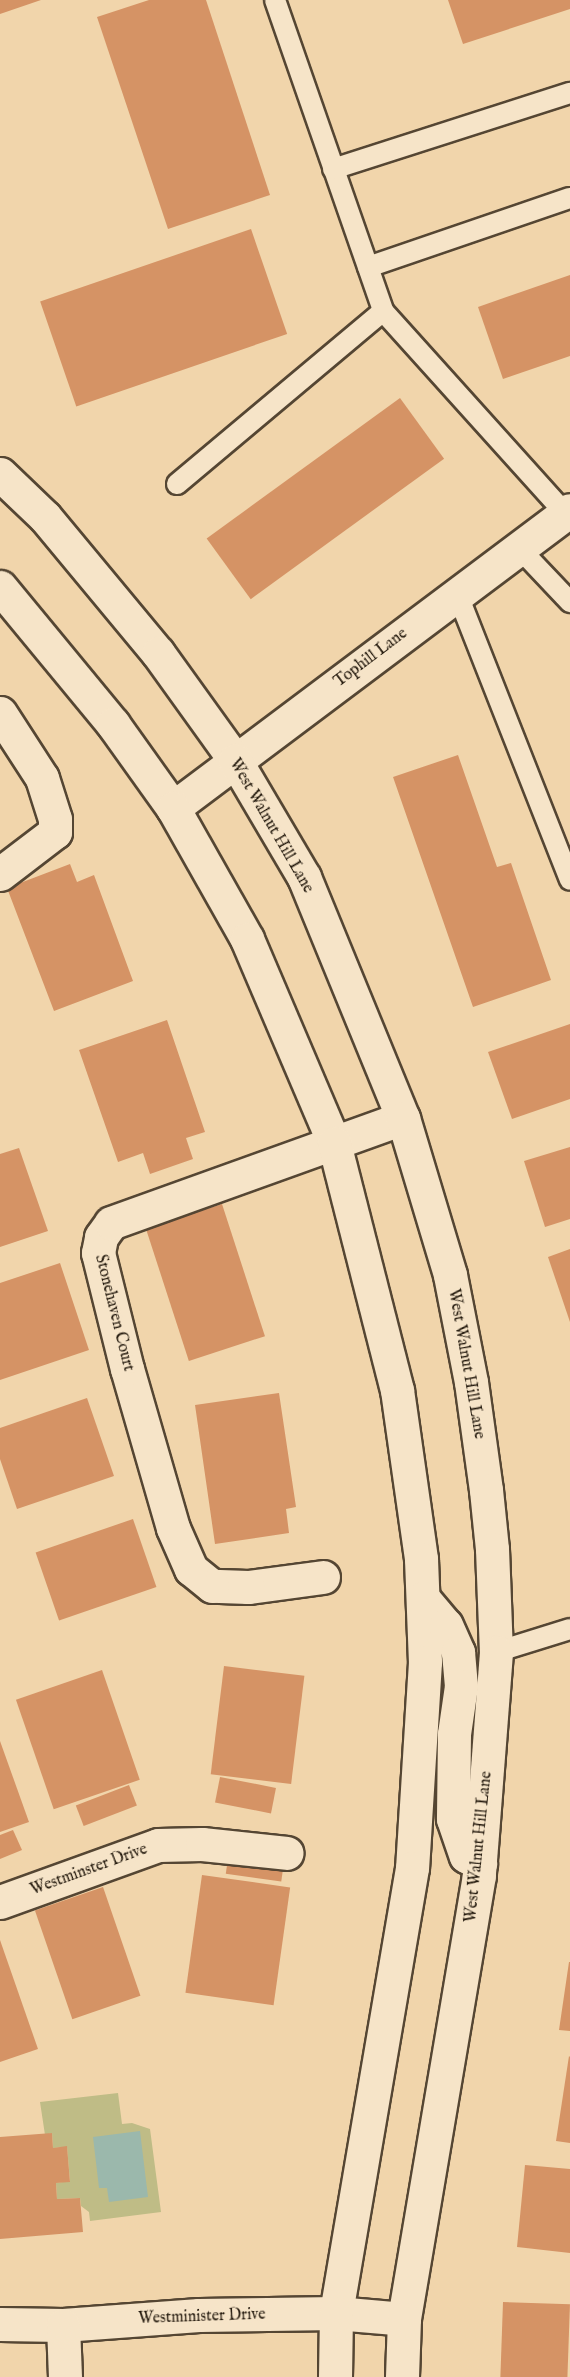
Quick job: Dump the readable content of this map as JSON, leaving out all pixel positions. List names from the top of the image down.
{
  "streets": {
    "main road": [
      "Tophill Lane",
      "West Walnut Hill Lane",
      "Stonehaven Court",
      "Westminster Drive",
      "Westminister Drive"
    ]
  },
  "crossings": [
    ["Tophill Lane", "West Walnut Hill Lane"],
    ["West Walnut Hill Lane", "Stonehaven Court"],
    ["West Walnut Hill Lane", "Westminister Drive"]
  ]
}
